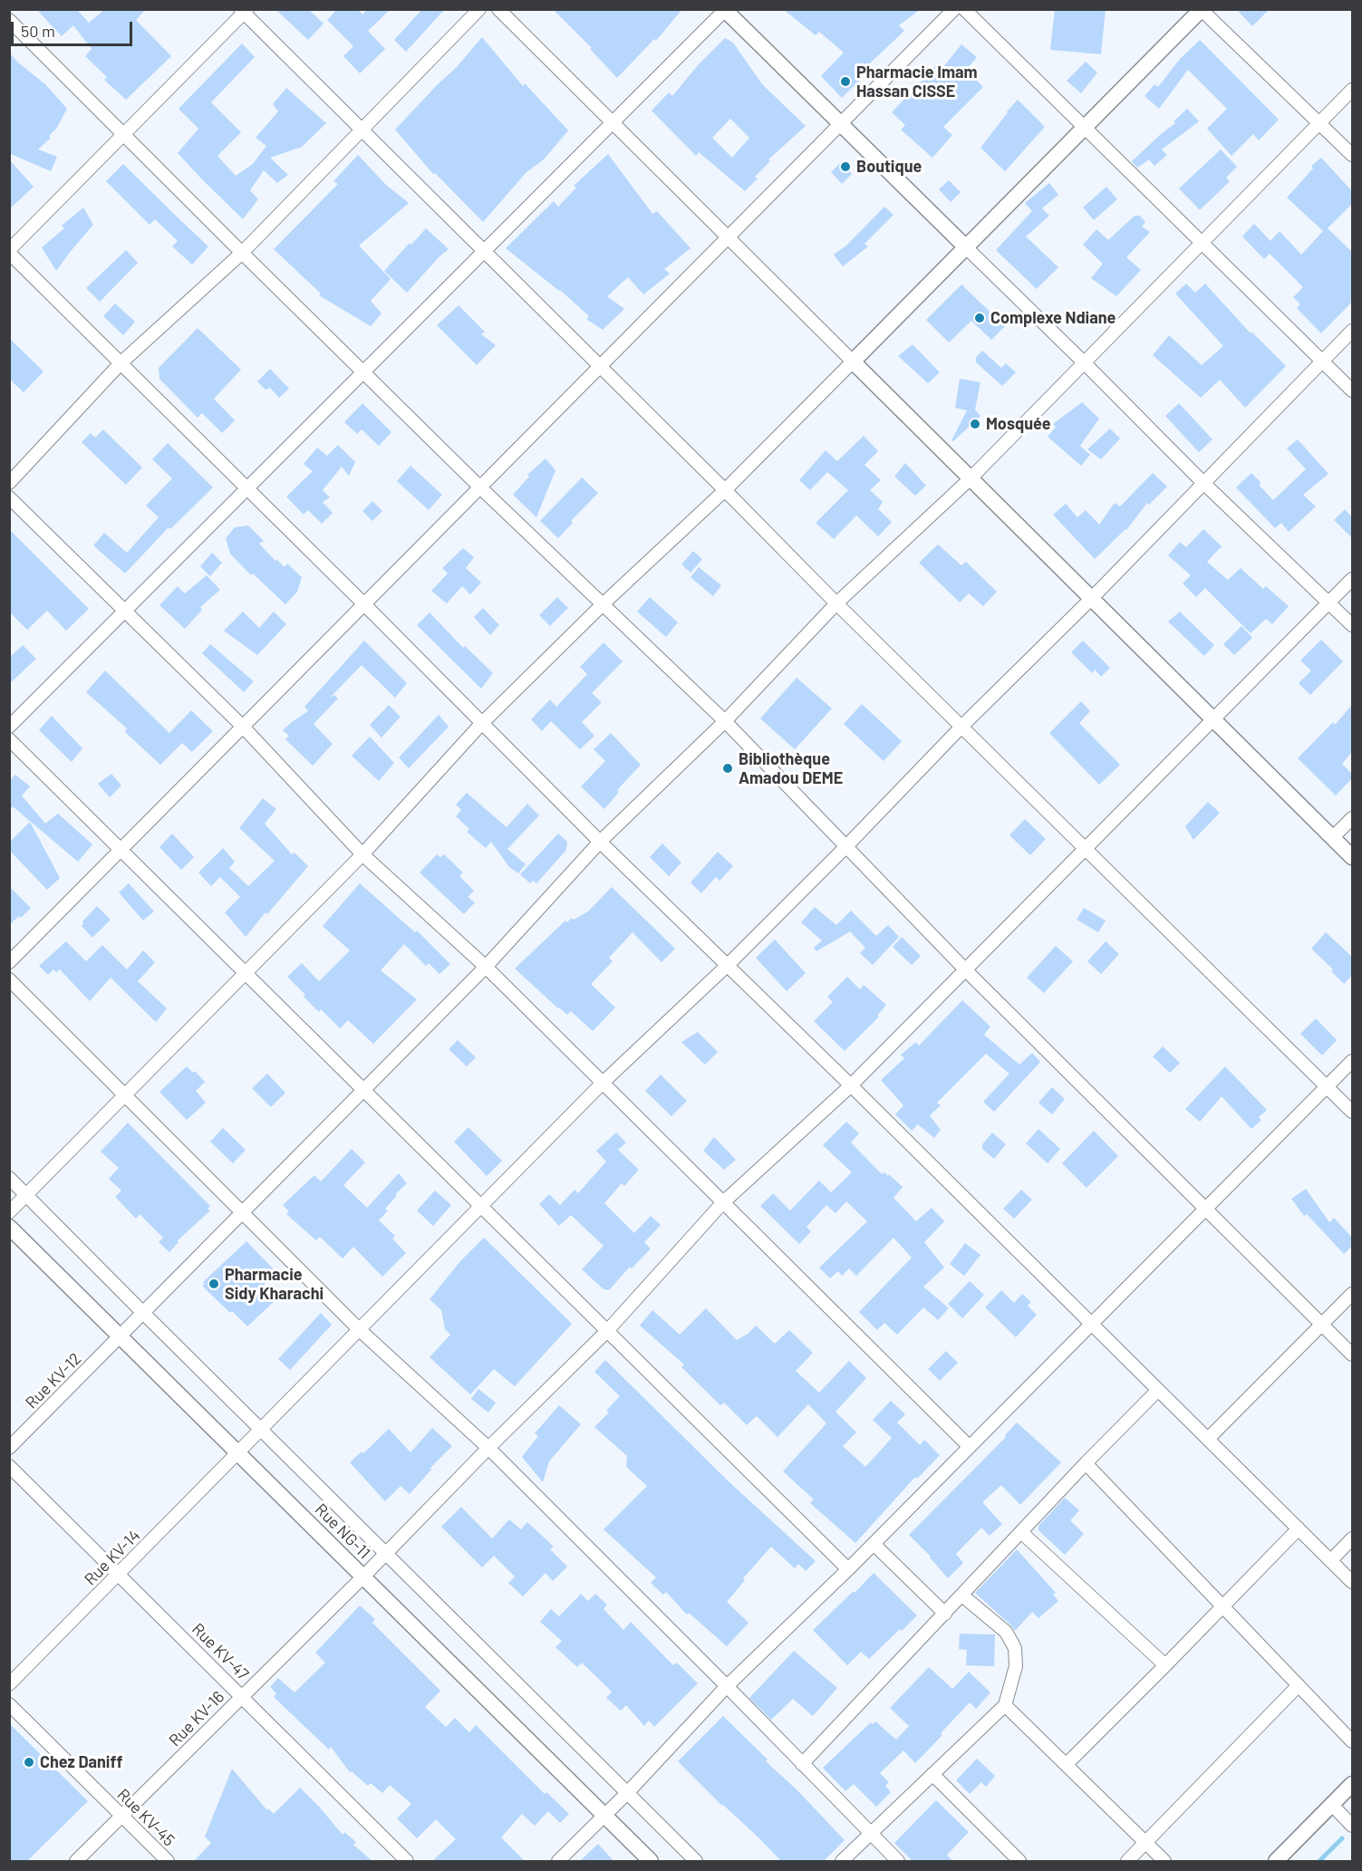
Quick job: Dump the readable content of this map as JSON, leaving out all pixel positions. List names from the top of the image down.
{
  "streets": {
    "street": [
      "Rue KV-12",
      "Rue NG-11",
      "Rue KV-14",
      "Rue KV-47",
      "Rue KV-16",
      "Rue KV-45"
    ]
  },
  "crossings": [
    ["Rue KV-12", "Rue NG-11"],
    ["Rue NG-11", "Rue KV-14"],
    ["Rue NG-11", "Rue KV-16"],
    ["Rue KV-14", "Rue KV-47"],
    ["Rue KV-47", "Rue KV-16"],
    ["Rue KV-16", "Rue KV-45"]
  ],
  "places": [
    "Pharmacie Imam Hassan CISSE",
    "Boutique",
    "Complexe Ndiane",
    "Mosquée",
    "Bibliothèque Amadou DEME",
    "Pharmacie Sidy Kharachi",
    "Chez Daniff"
  ],
  "scale_bar": "50 m"
}
